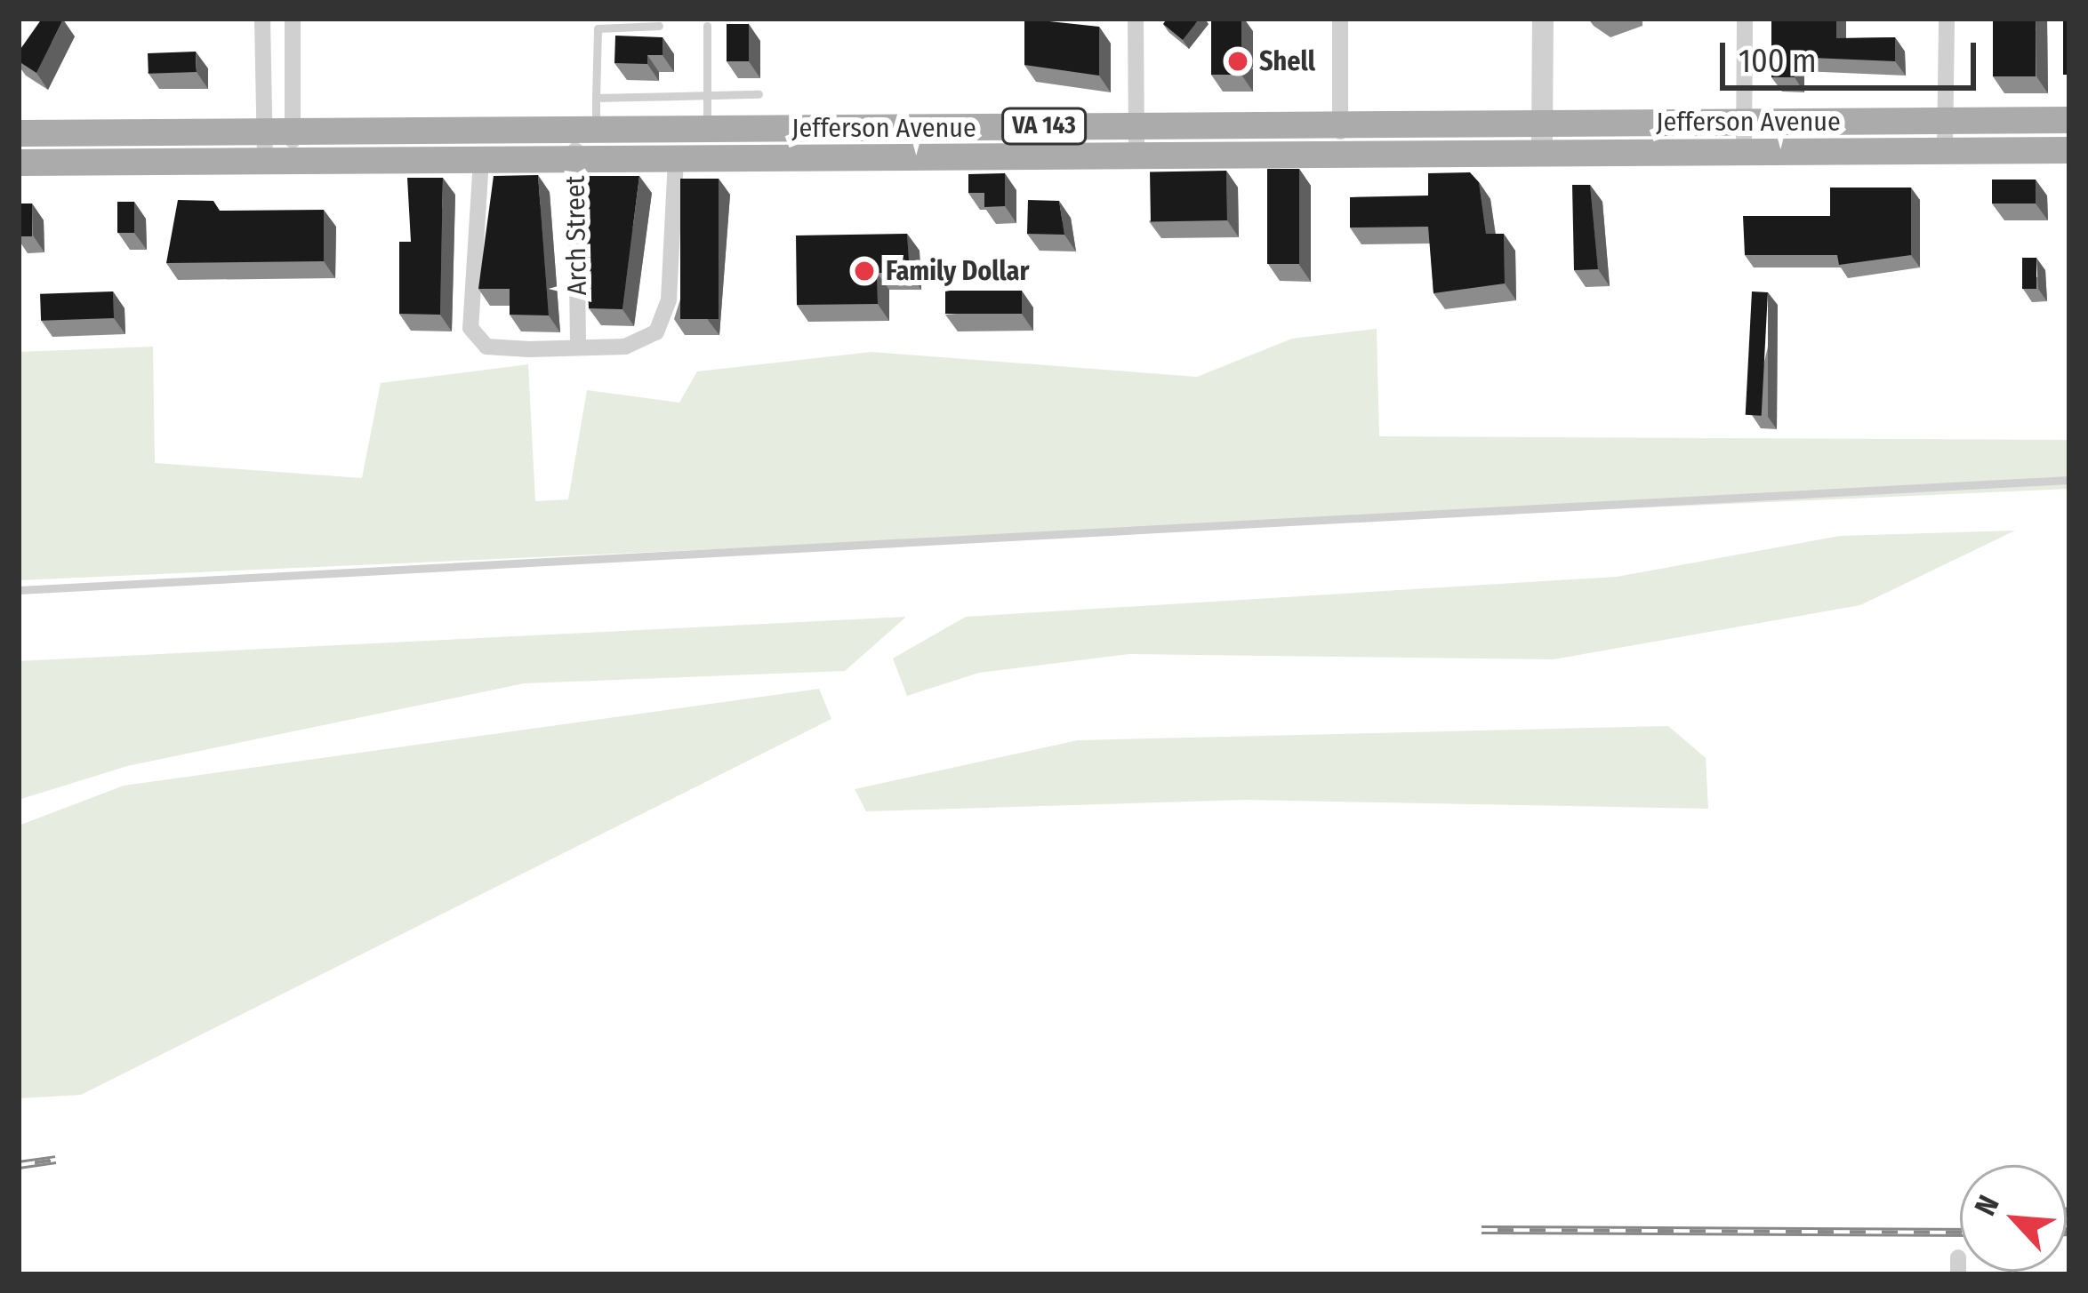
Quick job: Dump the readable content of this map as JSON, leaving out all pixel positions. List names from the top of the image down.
{
  "streets": {
    "main road": ["Jefferson Avenue", "VA 143"],
    "street": ["Arch Street"]
  },
  "crossings": [
    ["Jefferson Avenue", "Arch Street"]
  ],
  "places": ["Shell", "Family Dollar"],
  "scale_bar": "100 m",
  "north": "top left"
}
